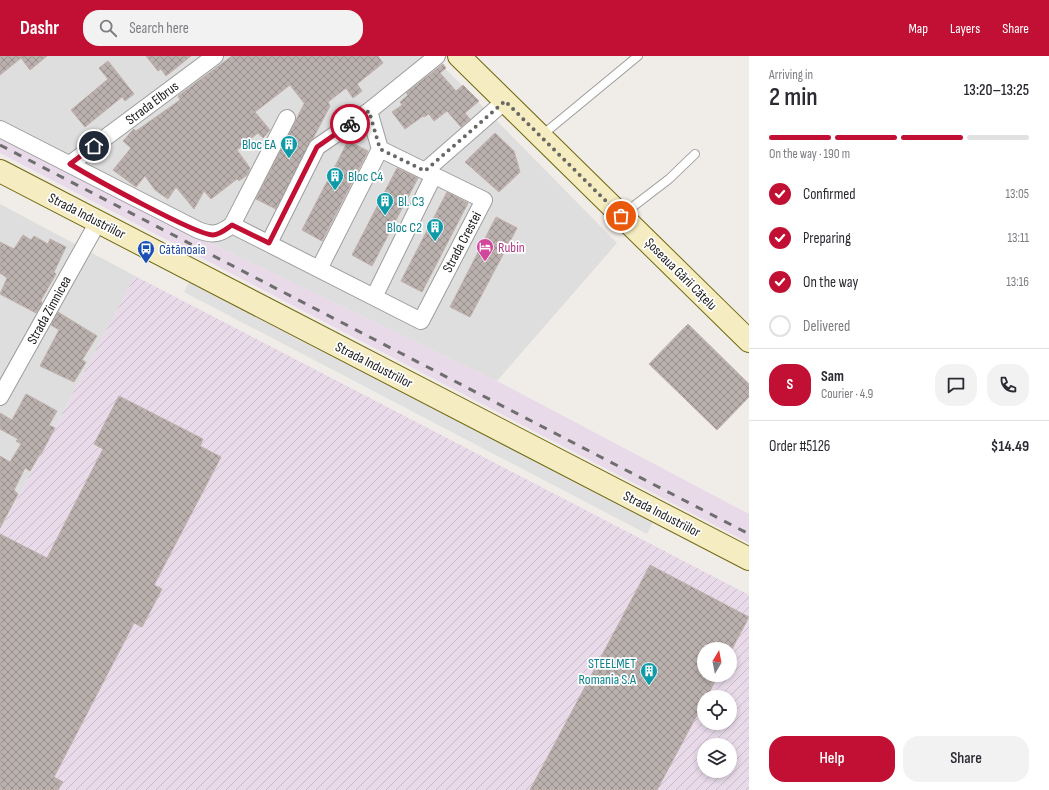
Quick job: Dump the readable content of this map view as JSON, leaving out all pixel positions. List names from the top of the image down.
{
  "streets": {
    "main road": ["Strada Industriilor", "Șoseaua Gării Cățelu"],
    "street": ["Strada Elbrus", "Strada Crestei", "Strada Zimnicea"]
  },
  "crossings": [
    ["Strada Industriilor", "Strada Zimnicea"]
  ],
  "places": {
    "building": [
      "Bloc EA",
      "Bloc C4",
      "Bl. C3",
      "Bloc C2",
      "STEELMET Romania S.A"
    ],
    "hotel": ["Rubin"],
    "bus stop": ["Cătănoaia"]
  },
  "north": "top",
  "page": {
    "header": "Dashr",
    "search": "Search here",
    "nav": ["Map", "Layers", "Share"],
    "heading": ["2 min", "Arriving in", "13:20–13:25"],
    "panel": [
      "Sam",
      "Courier · 4.9",
      "Order #5126",
      "$14.49"
    ],
    "bar": "On the way · 190 m",
    "list": [
      ["Confirmed", "13:05"],
      ["Preparing", "13:11"],
      ["On the way", "13:16"],
      "Delivered"
    ],
    "round": "S",
    "buttons": ["Help", "Share"]
  }
}
